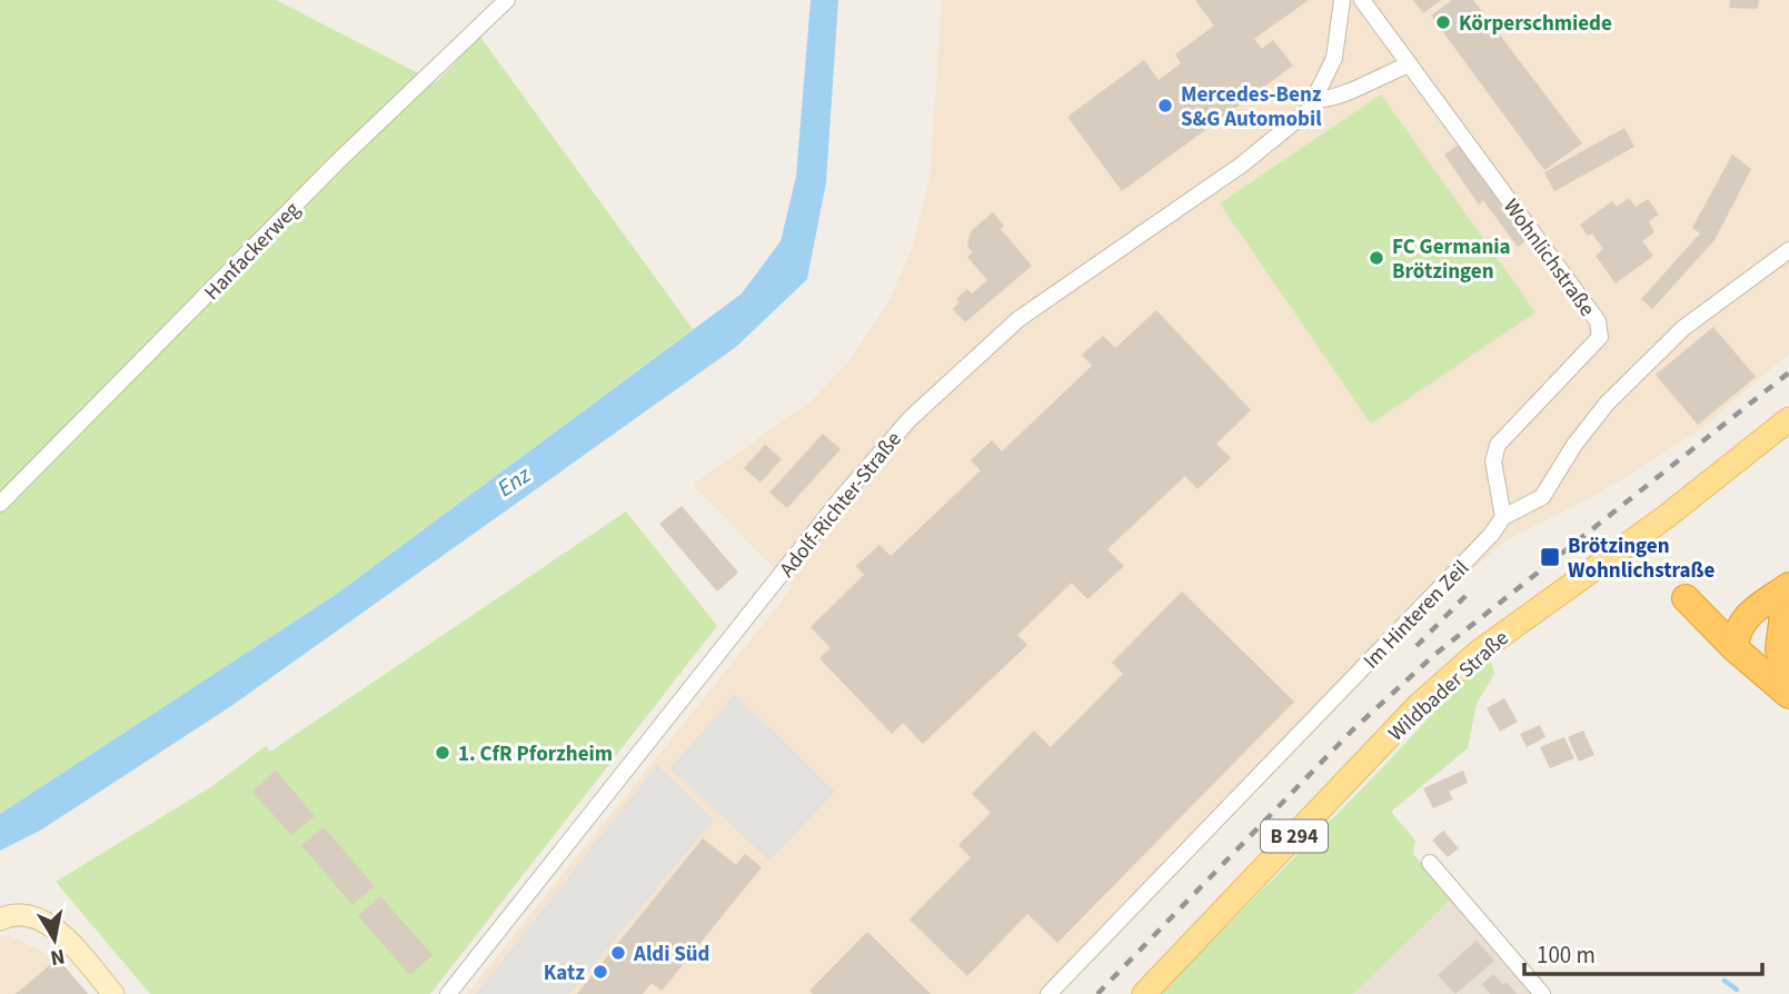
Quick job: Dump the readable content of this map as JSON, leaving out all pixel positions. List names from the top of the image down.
{
  "streets": {
    "main road": ["Wildbader Straße", "B 294"],
    "street": [
      "Hanfackerweg",
      "Wohnlichstraße",
      "Adolf-Richter-Straße",
      "Im Hinteren Zeil"
    ]
  },
  "crossings": [
    ["Wohnlichstraße", "Im Hinteren Zeil"]
  ],
  "water": ["Enz"],
  "places": {
    "other": [
      "Körperschmiede",
      "Mercedes-Benz S&G Automobil",
      "FC Germania Brötzingen",
      "1. CfR Pforzheim",
      "Aldi Süd",
      "Katz"
    ],
    "transit": ["Brötzingen Wohnlichstraße"]
  },
  "scale_bar": "100 m",
  "north": "bottom"
}
